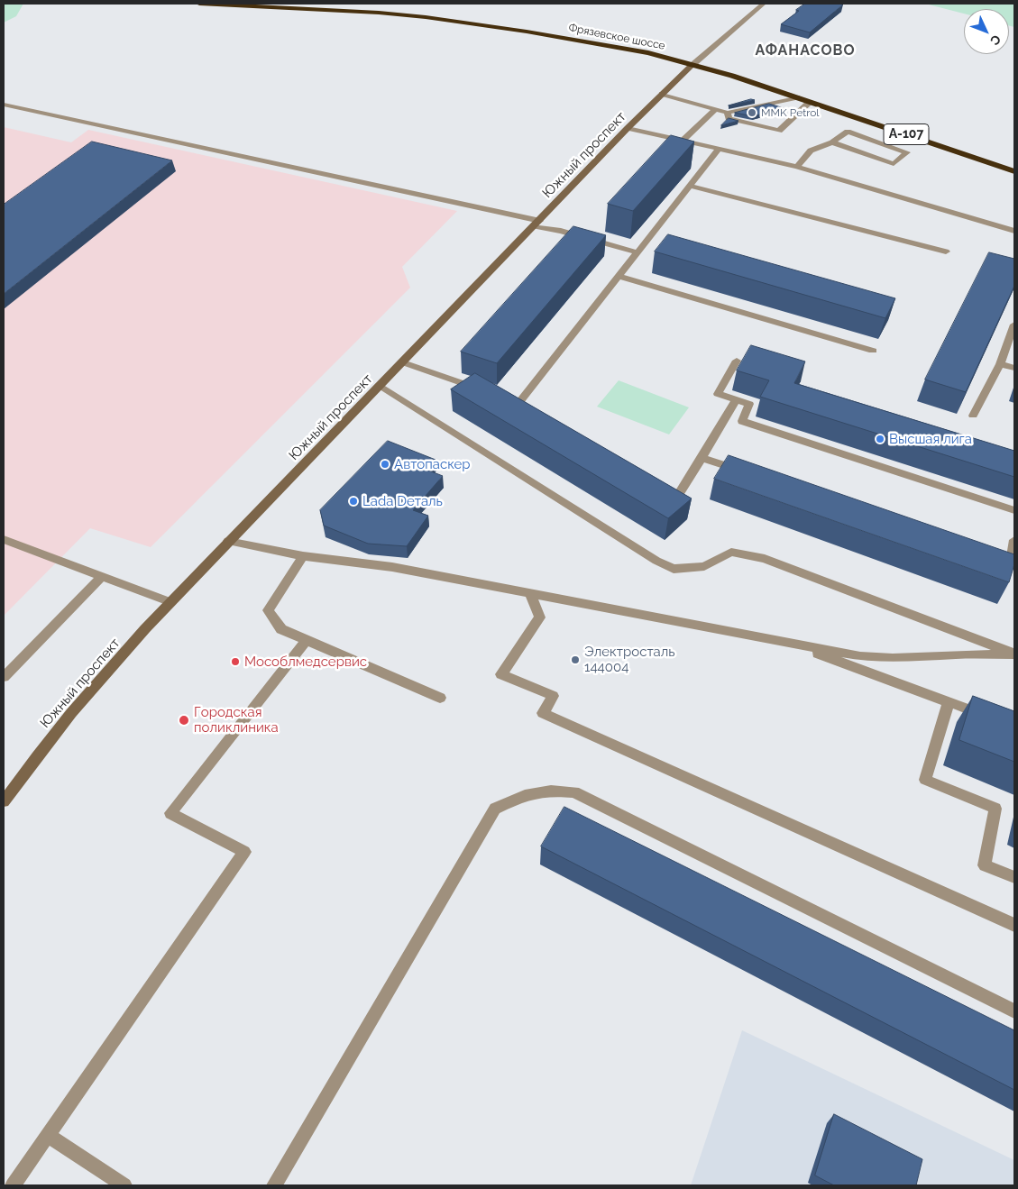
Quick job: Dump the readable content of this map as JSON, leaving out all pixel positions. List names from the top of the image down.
{
  "streets": {
    "highway": ["Фрязевское шоссе", "А-107"],
    "main road": ["Южный проспект"]
  },
  "crossings": [
    ["Фрязевское шоссе", "Южный проспект"]
  ],
  "districts": ["АФАНАСОВО"],
  "places": [
    "MMK Petrol",
    "Высшая лига",
    "Автопаскер",
    "Lada Dеталь",
    "Электросталь 144004",
    "Мособлмедсервис",
    "Городская поликлиника"
  ],
  "north": "bottom right"
}
